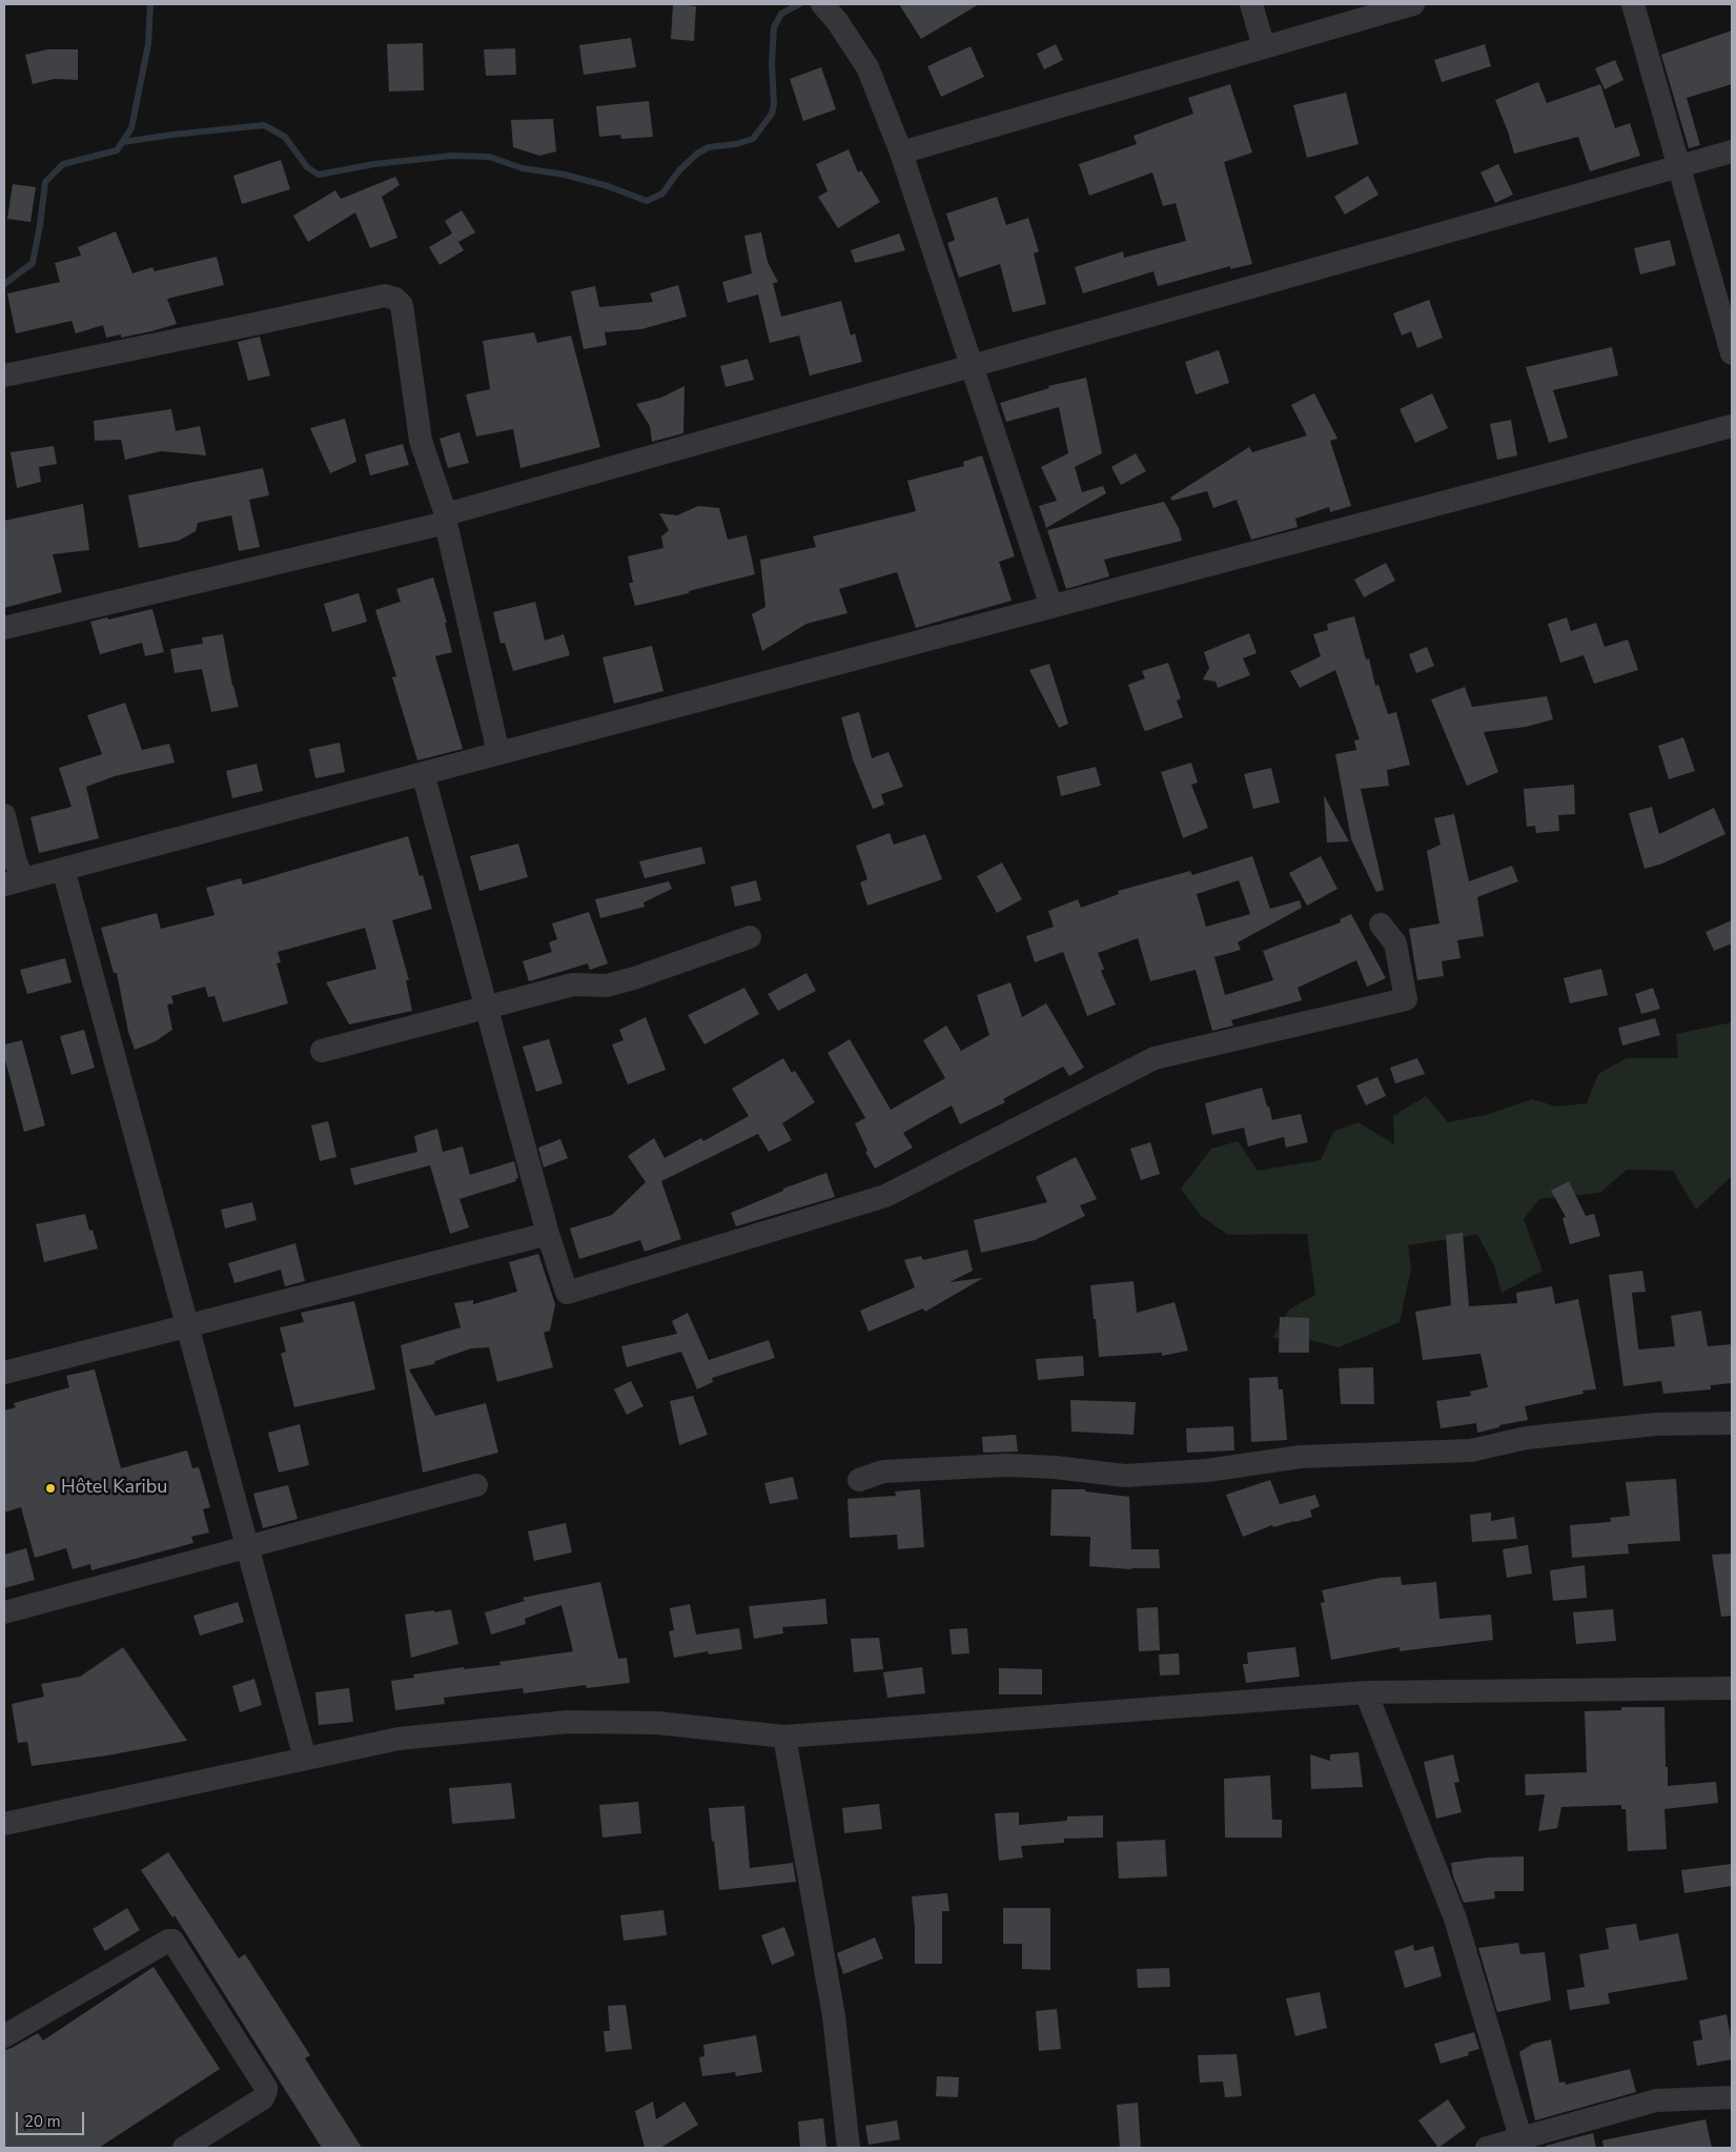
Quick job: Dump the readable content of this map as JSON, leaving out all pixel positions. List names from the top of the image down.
{
  "places": ["Hôtel Karibu"],
  "scale_bar": "20 m"
}
